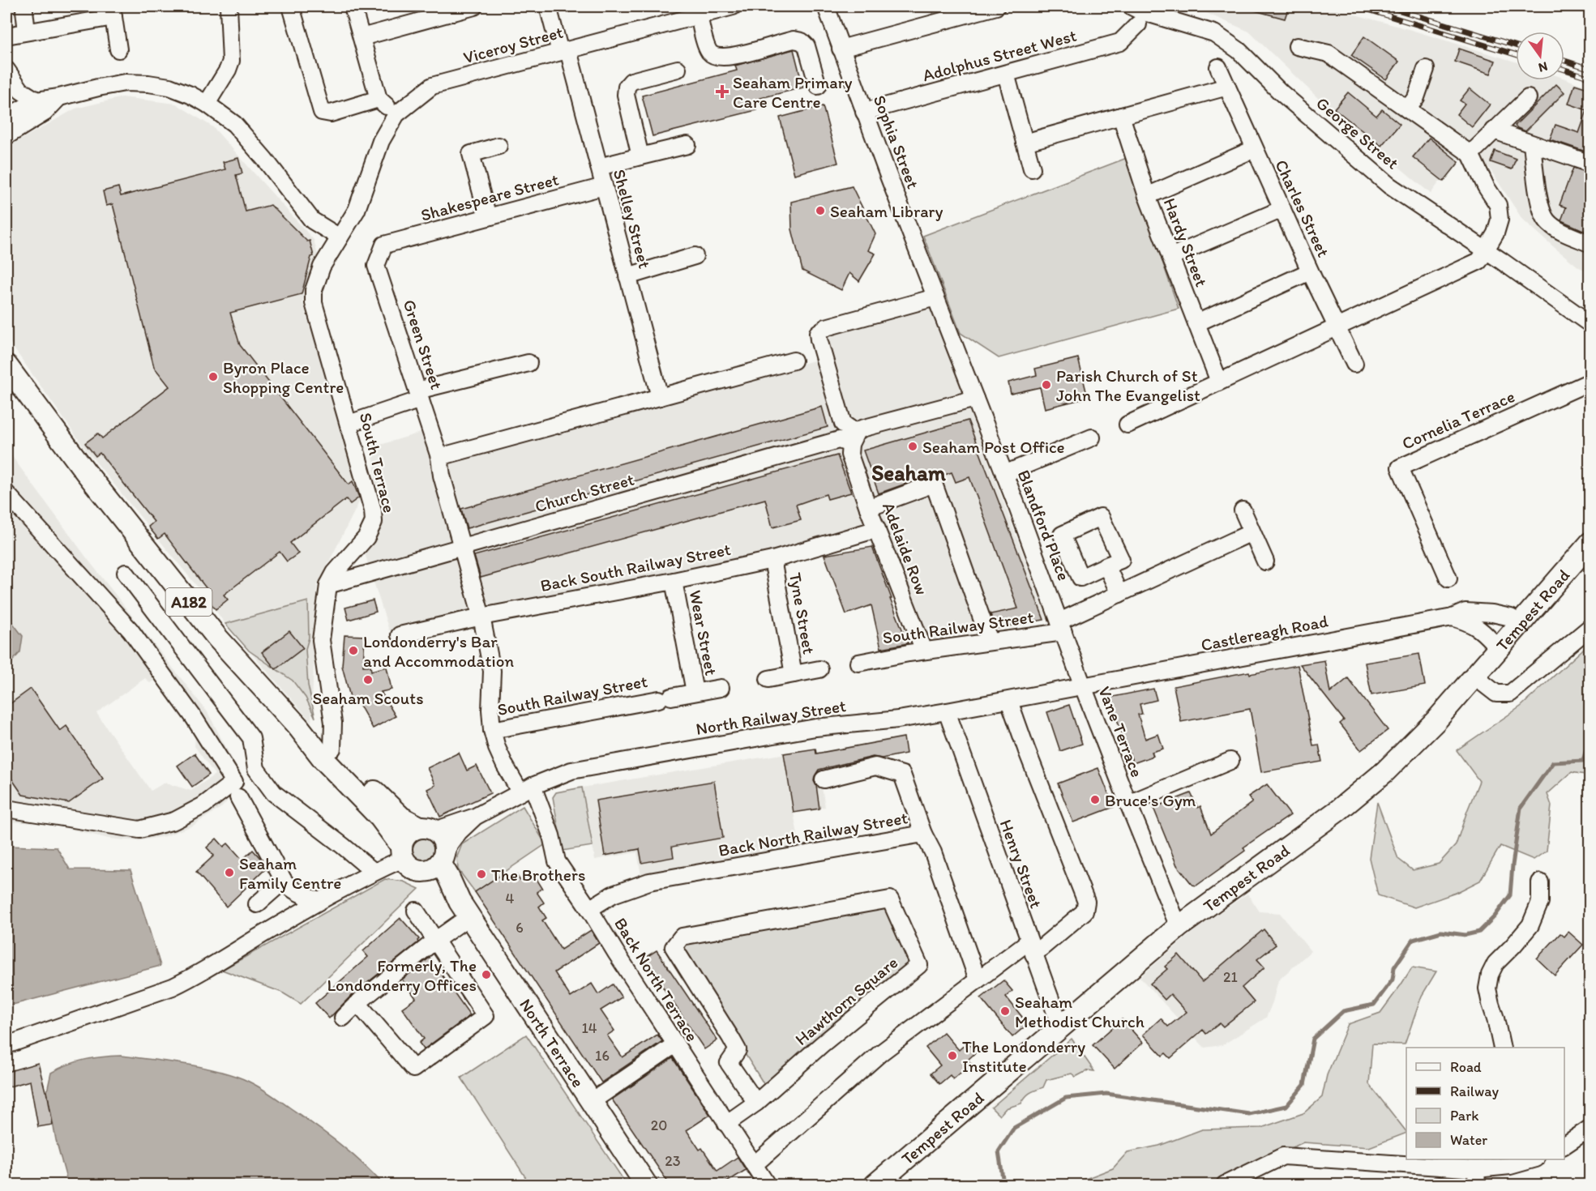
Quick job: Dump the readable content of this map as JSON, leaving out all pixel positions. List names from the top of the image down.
{
  "streets": {
    "main road": ["A182", "Tempest Road", "North Terrace"],
    "street": [
      "Viceroy Street",
      "Adolphus Street West",
      "George Street",
      "Sophia Street",
      "Shakespeare Street",
      "Charles Street",
      "Shelley Street",
      "Hardy Street",
      "Green Street",
      "Cornelia Terrace",
      "South Terrace",
      "Church Street",
      "Blandford Place",
      "Adelaide Row",
      "Back South Railway Street",
      "Tyne Street",
      "South Railway Street",
      "Wear Street",
      "Castlereagh Road",
      "North Railway Street",
      "Vane Terrace",
      "Back North Railway Street",
      "Henry Street",
      "Back North Terrace",
      "Hawthorn Square"
    ]
  },
  "crossings": [
    ["Viceroy Street", "Shelley Street"],
    ["Viceroy Street", "South Terrace"],
    ["Adolphus Street West", "Sophia Street"],
    ["Sophia Street", "Church Street"],
    ["Sophia Street", "Blandford Place"],
    ["Shakespeare Street", "Shelley Street"],
    ["Shakespeare Street", "Green Street"],
    ["Green Street", "Church Street"],
    ["Green Street", "Back South Railway Street"],
    ["Green Street", "Back North Terrace"],
    ["South Terrace", "Church Street"],
    ["South Terrace", "A182"],
    ["Church Street", "Blandford Place"],
    ["Church Street", "Adelaide Row"],
    ["Blandford Place", "South Railway Street"],
    ["Blandford Place", "Vane Terrace"],
    ["Adelaide Row", "Back South Railway Street"],
    ["Adelaide Row", "South Railway Street"],
    ["Back South Railway Street", "Tyne Street"],
    ["Back South Railway Street", "Wear Street"],
    ["Back South Railway Street", "Back North Terrace"],
    ["A182", "North Railway Street"],
    ["A182", "North Terrace"],
    ["Tempest Road", "Castlereagh Road"],
    ["Tempest Road", "Vane Terrace"],
    ["Tempest Road", "Henry Street"],
    ["South Railway Street", "Wear Street"],
    ["South Railway Street", "Back North Terrace"],
    ["Castlereagh Road", "North Railway Street"],
    ["Castlereagh Road", "Vane Terrace"],
    ["North Railway Street", "Vane Terrace"],
    ["North Railway Street", "Henry Street"],
    ["North Railway Street", "Back North Terrace"],
    ["North Railway Street", "North Terrace"],
    ["Back North Railway Street", "Back North Terrace"]
  ],
  "districts": ["Seaham"],
  "places": {
    "health": ["Seaham Primary Care Centre"],
    "other": [
      "Seaham Library",
      "Byron Place Shopping Centre",
      "Parish Church of St John The Evangelist",
      "Seaham Post Office",
      "Londonderry's Bar and Accommodation",
      "Seaham Scouts",
      "Bruce's Gym",
      "Seaham Family Centre",
      "The Brothers",
      "Formerly, The Londonderry Offices",
      "Seaham Methodist Church",
      "The Londonderry Institute"
    ]
  },
  "house_numbers": [
    "4",
    "6",
    "21",
    "14",
    "16",
    "20",
    "23"
  ],
  "legend": [
    "Road",
    "Railway",
    "Park",
    "Water"
  ],
  "north": "bottom"
}
